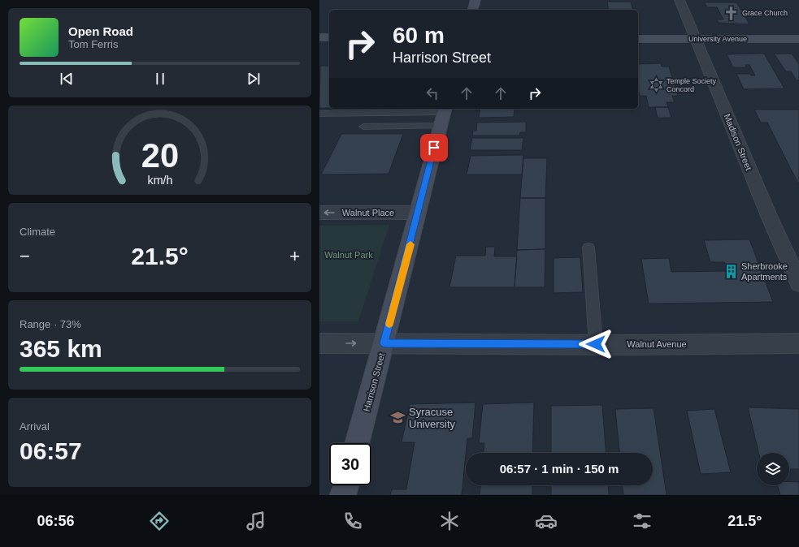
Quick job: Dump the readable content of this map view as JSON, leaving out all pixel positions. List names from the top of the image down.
{
  "streets": {
    "street": [
      "University Avenue",
      "Madison Street",
      "Walnut Place",
      "Walnut Avenue",
      "Harrison Street"
    ]
  },
  "crossings": [
    ["University Avenue", "Madison Street"],
    ["Walnut Place", "Harrison Street"],
    ["Walnut Avenue", "Harrison Street"]
  ],
  "one_way": ["Walnut Place"],
  "parks": ["Walnut Park"],
  "places": {
    "church": ["Grace Church"],
    "synagogue": ["Temple Society Concord"],
    "building": ["Sherbrooke Apartments"],
    "school or university": ["Syracuse University"]
  },
  "page": {
    "turn": ["60 m", "Harrison Street"],
    "song": ["Open Road", "Tom Ferris"],
    "tile": [
      "Climate",
      ["Range · 73%", "365 km"],
      ["Arrival", "06:57"]
    ],
    "heat": ["−", "21.5°", "+"],
    "limit": "30",
    "trip": "06:57 · 1 min · 150 m",
    "tabs": ["06:56", "21.5°"],
    "gauge": ["20", "km/h"]
  }
}
